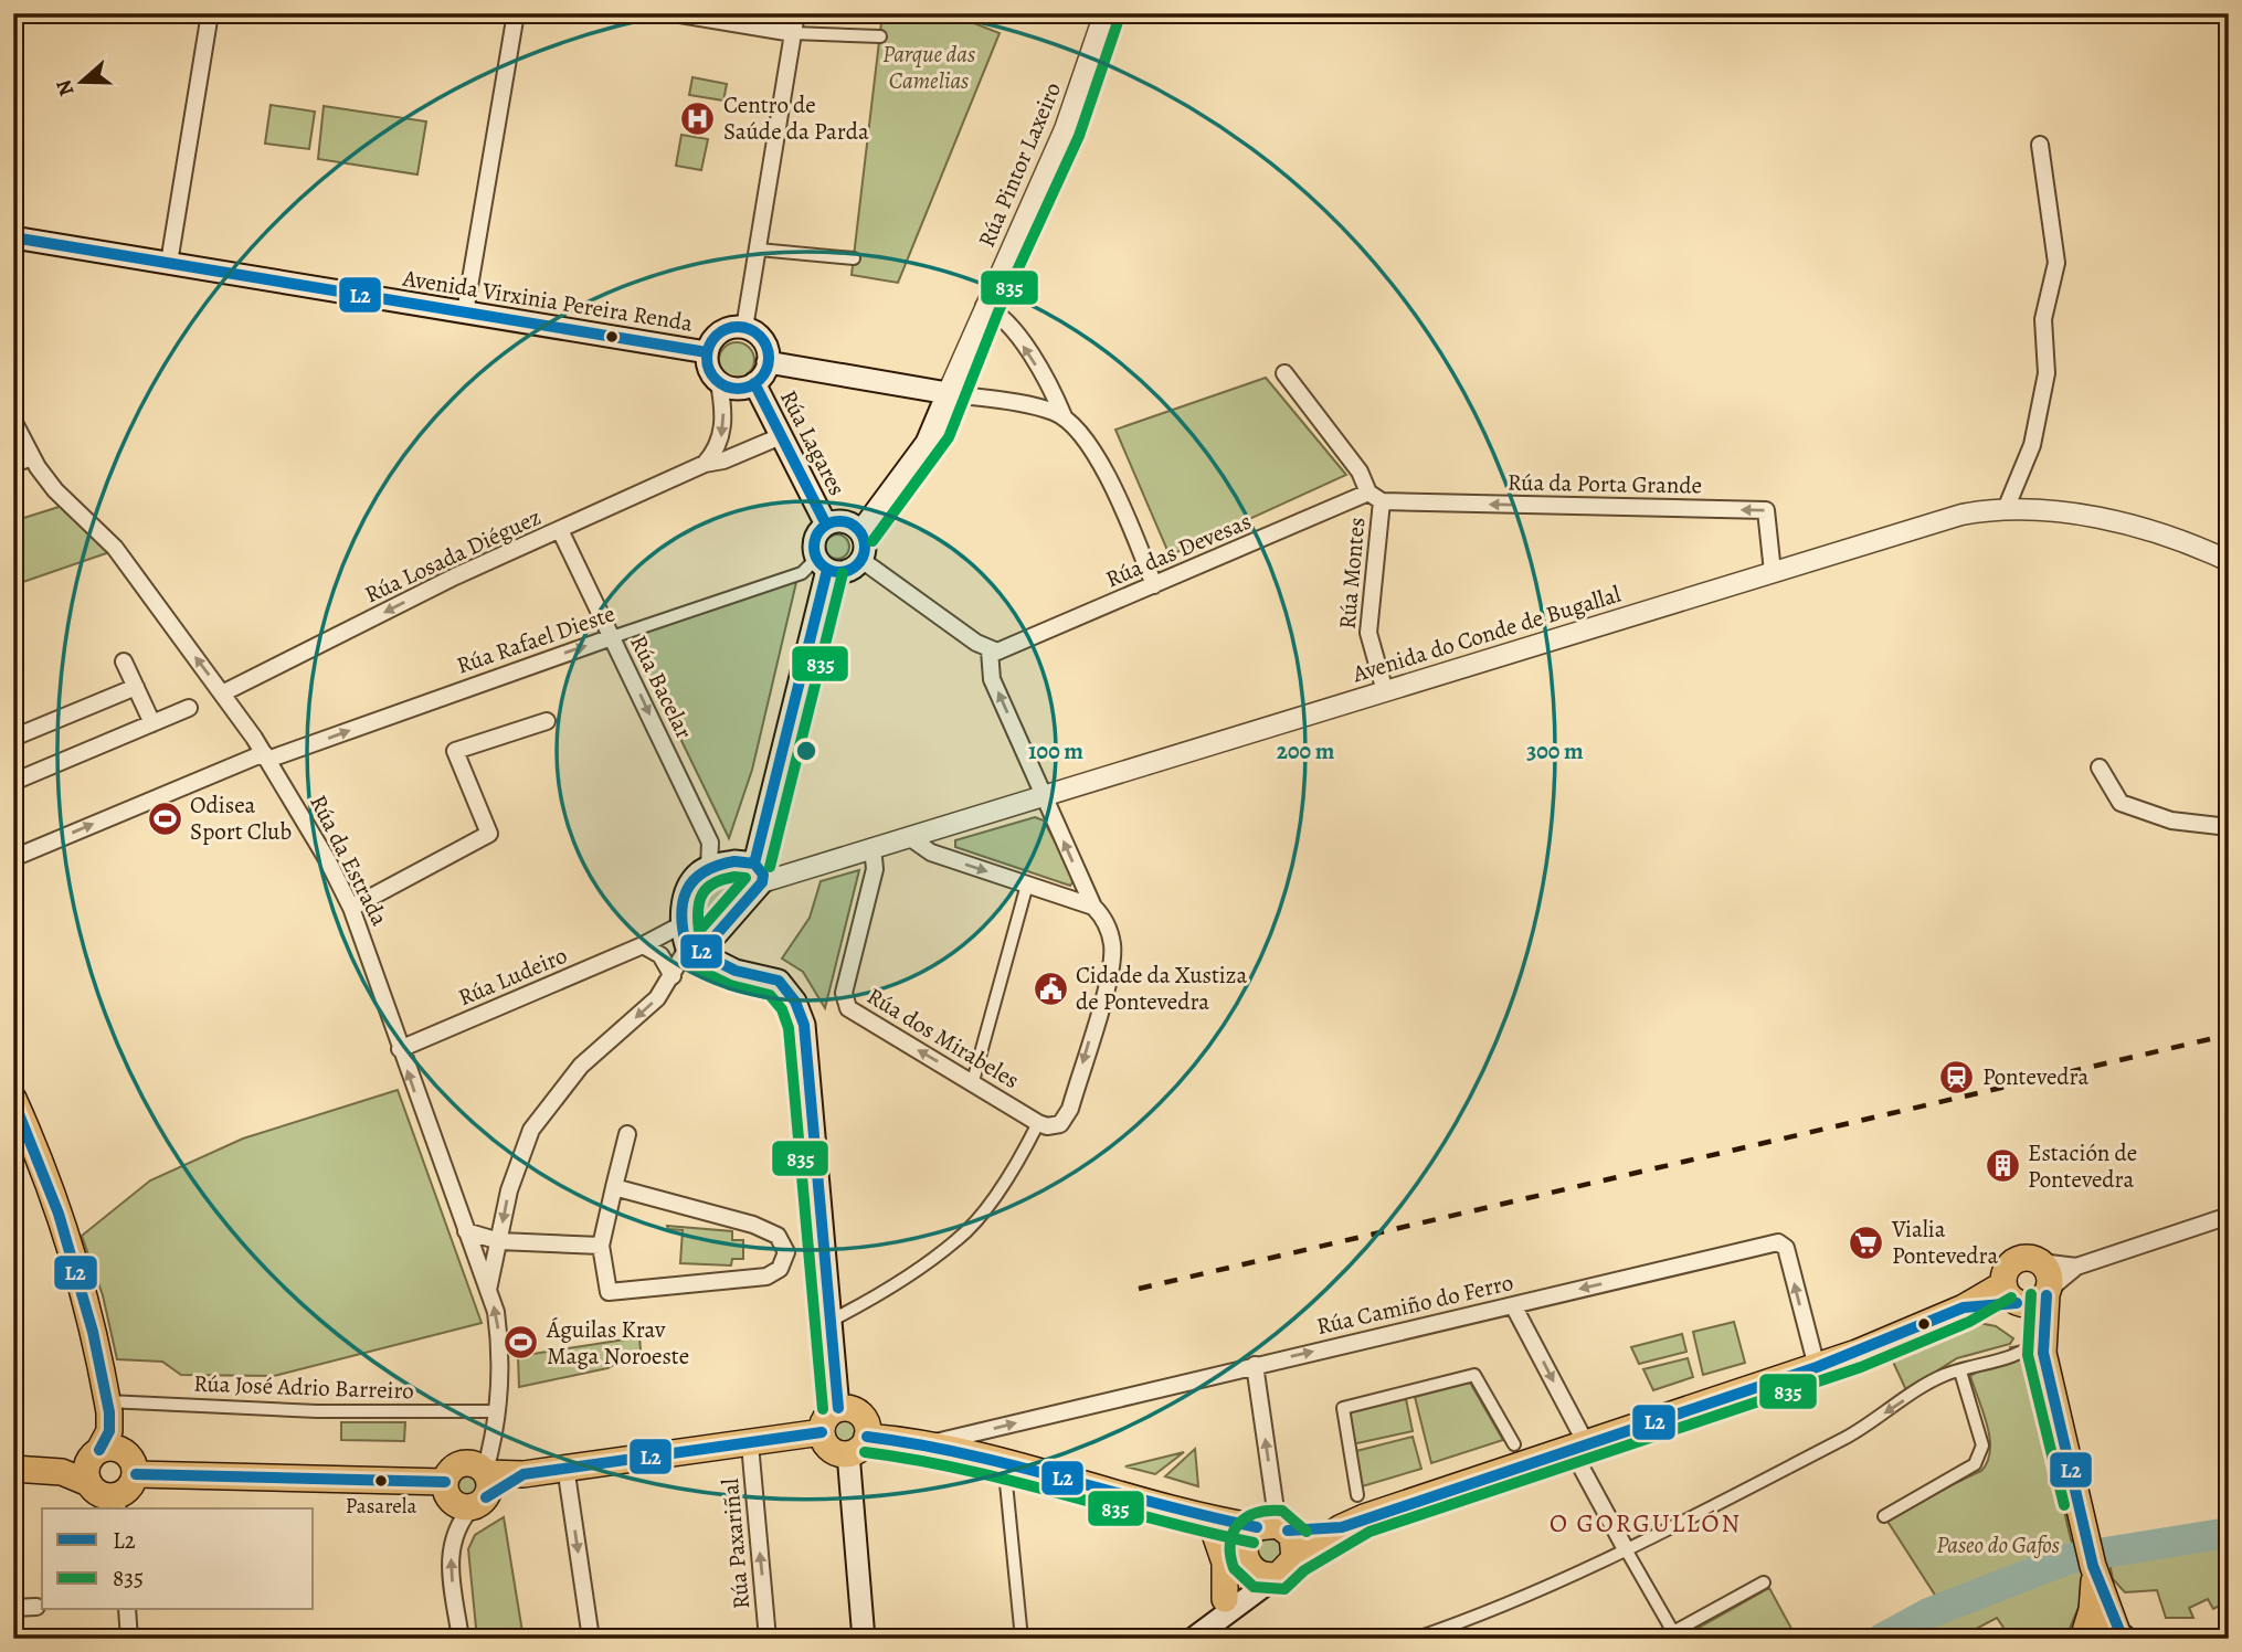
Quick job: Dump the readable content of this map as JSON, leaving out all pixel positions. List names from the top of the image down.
{
  "streets": {
    "main road": ["Rúa Pintor Laxeiro", "Avenida Virxinia Pereira Renda", "Rúa Lagares"],
    "street": [
      "Rúa da Porta Grande",
      "Rúa das Devesas",
      "Rúa Losada Diéguez",
      "Rúa Montes",
      "Avenida do Conde de Bugallal",
      "Rúa Rafael Dieste",
      "Rúa Bacelar",
      "Rúa da Estrada",
      "Rúa Ludeiro",
      "Rúa dos Mirabeles",
      "Rúa Camiño do Ferro",
      "Rúa José Adrio Barreiro",
      "Rúa Paxariñal"
    ]
  },
  "crossings": [
    ["Rúa Pintor Laxeiro", "Rúa Lagares"],
    ["Rúa Pintor Laxeiro", "Rúa Rafael Dieste"],
    ["Avenida Virxinia Pereira Renda", "Rúa Lagares"],
    ["Rúa Lagares", "Rúa Losada Diéguez"],
    ["Rúa Lagares", "Rúa Rafael Dieste"],
    ["Rúa da Porta Grande", "Rúa das Devesas"],
    ["Rúa da Porta Grande", "Rúa Montes"],
    ["Rúa da Porta Grande", "Avenida do Conde de Bugallal"],
    ["Rúa das Devesas", "Rúa Montes"],
    ["Rúa Losada Diéguez", "Rúa Bacelar"],
    ["Rúa Losada Diéguez", "Rúa da Estrada"],
    ["Rúa Montes", "Avenida do Conde de Bugallal"],
    ["Avenida do Conde de Bugallal", "Rúa dos Mirabeles"],
    ["Rúa Rafael Dieste", "Rúa Bacelar"],
    ["Rúa Rafael Dieste", "Rúa da Estrada"],
    ["Rúa da Estrada", "Rúa Ludeiro"],
    ["Rúa da Estrada", "Rúa José Adrio Barreiro"]
  ],
  "one_way": [
    "Rúa da Porta Grande",
    "Rúa Losada Diéguez",
    "Rúa Bacelar",
    "Rúa da Estrada",
    "Rúa dos Mirabeles",
    "Rúa Paxariñal"
  ],
  "districts": ["O GORGULLÓN"],
  "parks": ["Parque das Camelias", "Paseo do Gafos"],
  "places": {
    "hospital": ["Centro de Saúde da Parda"],
    "sports": ["Odisea Sport Club", "Águilas Krav Maga Noroeste"],
    "public building": ["Cidade da Xustiza de Pontevedra"],
    "station": ["Pontevedra"],
    "building": ["Estación de Pontevedra"],
    "supermarket": ["Vialia Pontevedra"],
    "other": ["Pasarela"]
  },
  "lines": ["transit line 835", "transit line L2"],
  "legend": ["L2", "835"],
  "north": "left",
  "rings": ["100 m", "200 m", "300 m"]
}
